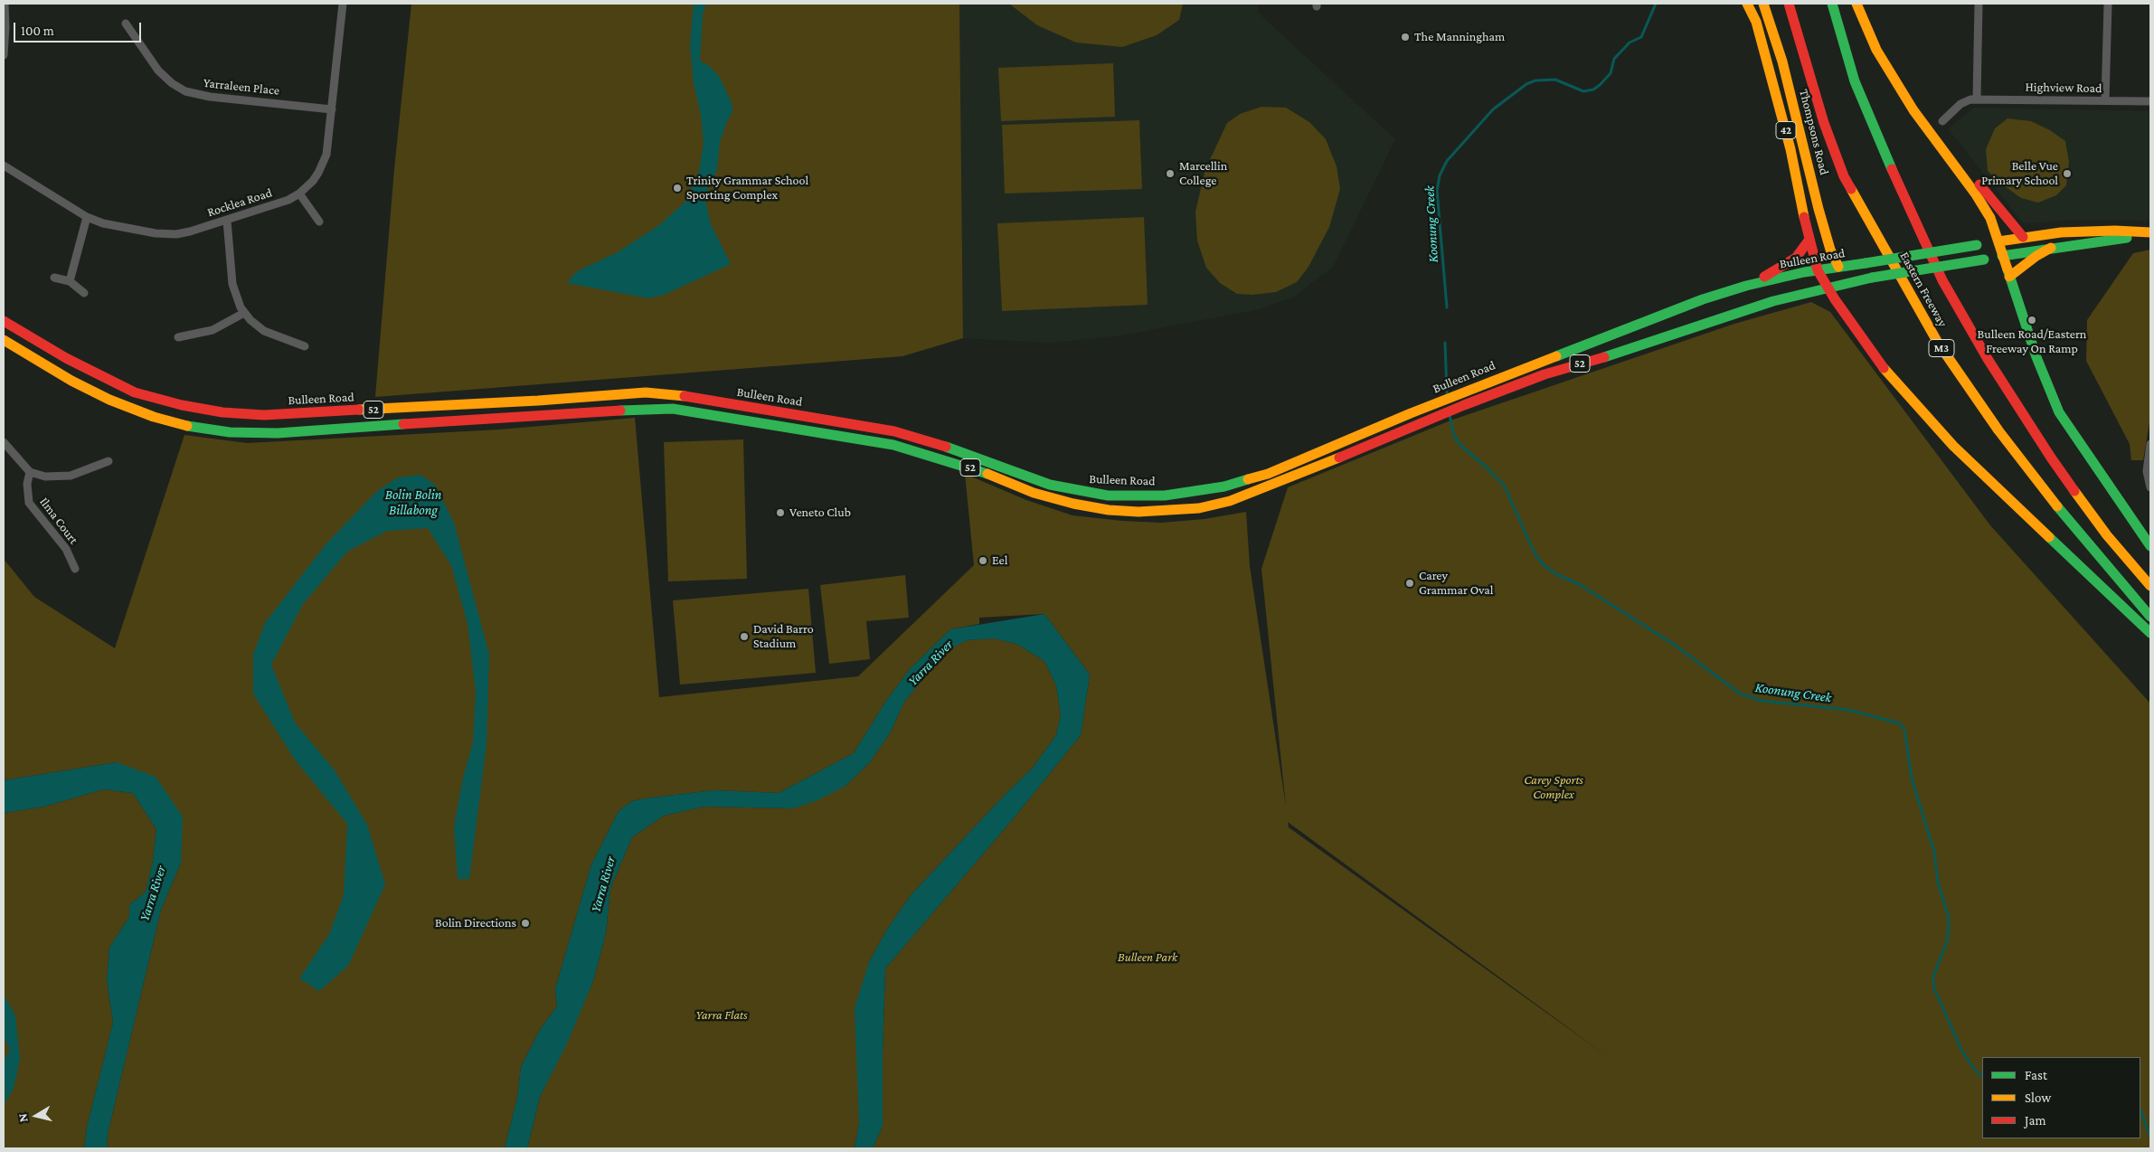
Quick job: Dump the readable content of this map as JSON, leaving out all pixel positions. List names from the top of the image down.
{
  "streets": {
    "main road": [
      "42",
      "Thompsons Road",
      "Bulleen Road",
      "Eastern Freeway",
      "M3",
      "52"
    ],
    "street": [
      "Yarraleen Place",
      "Highview Road",
      "Rocklea Road",
      "Ilma Court"
    ]
  },
  "crossings": [
    ["Yarraleen Place", "Rocklea Road"],
    ["42", "Bulleen Road"],
    ["Thompsons Road", "Bulleen Road"]
  ],
  "water": ["Koonung Creek", "Bolin Bolin Billabong", "Yarra River"],
  "parks": ["Carey Sports Complex", "Bulleen Park", "Yarra Flats"],
  "places": [
    "The Manningham",
    "Marcellin College",
    "Belle Vue Primary School",
    "Trinity Grammar School Sporting Complex",
    "Bulleen Road/Eastern Freeway On Ramp",
    "Veneto Club",
    "Eel",
    "Carey Grammar Oval",
    "David Barro Stadium",
    "Bolin Directions"
  ],
  "legend": ["Fast", "Slow", "Jam"],
  "scale_bar": "100 m",
  "north": "left"
}
